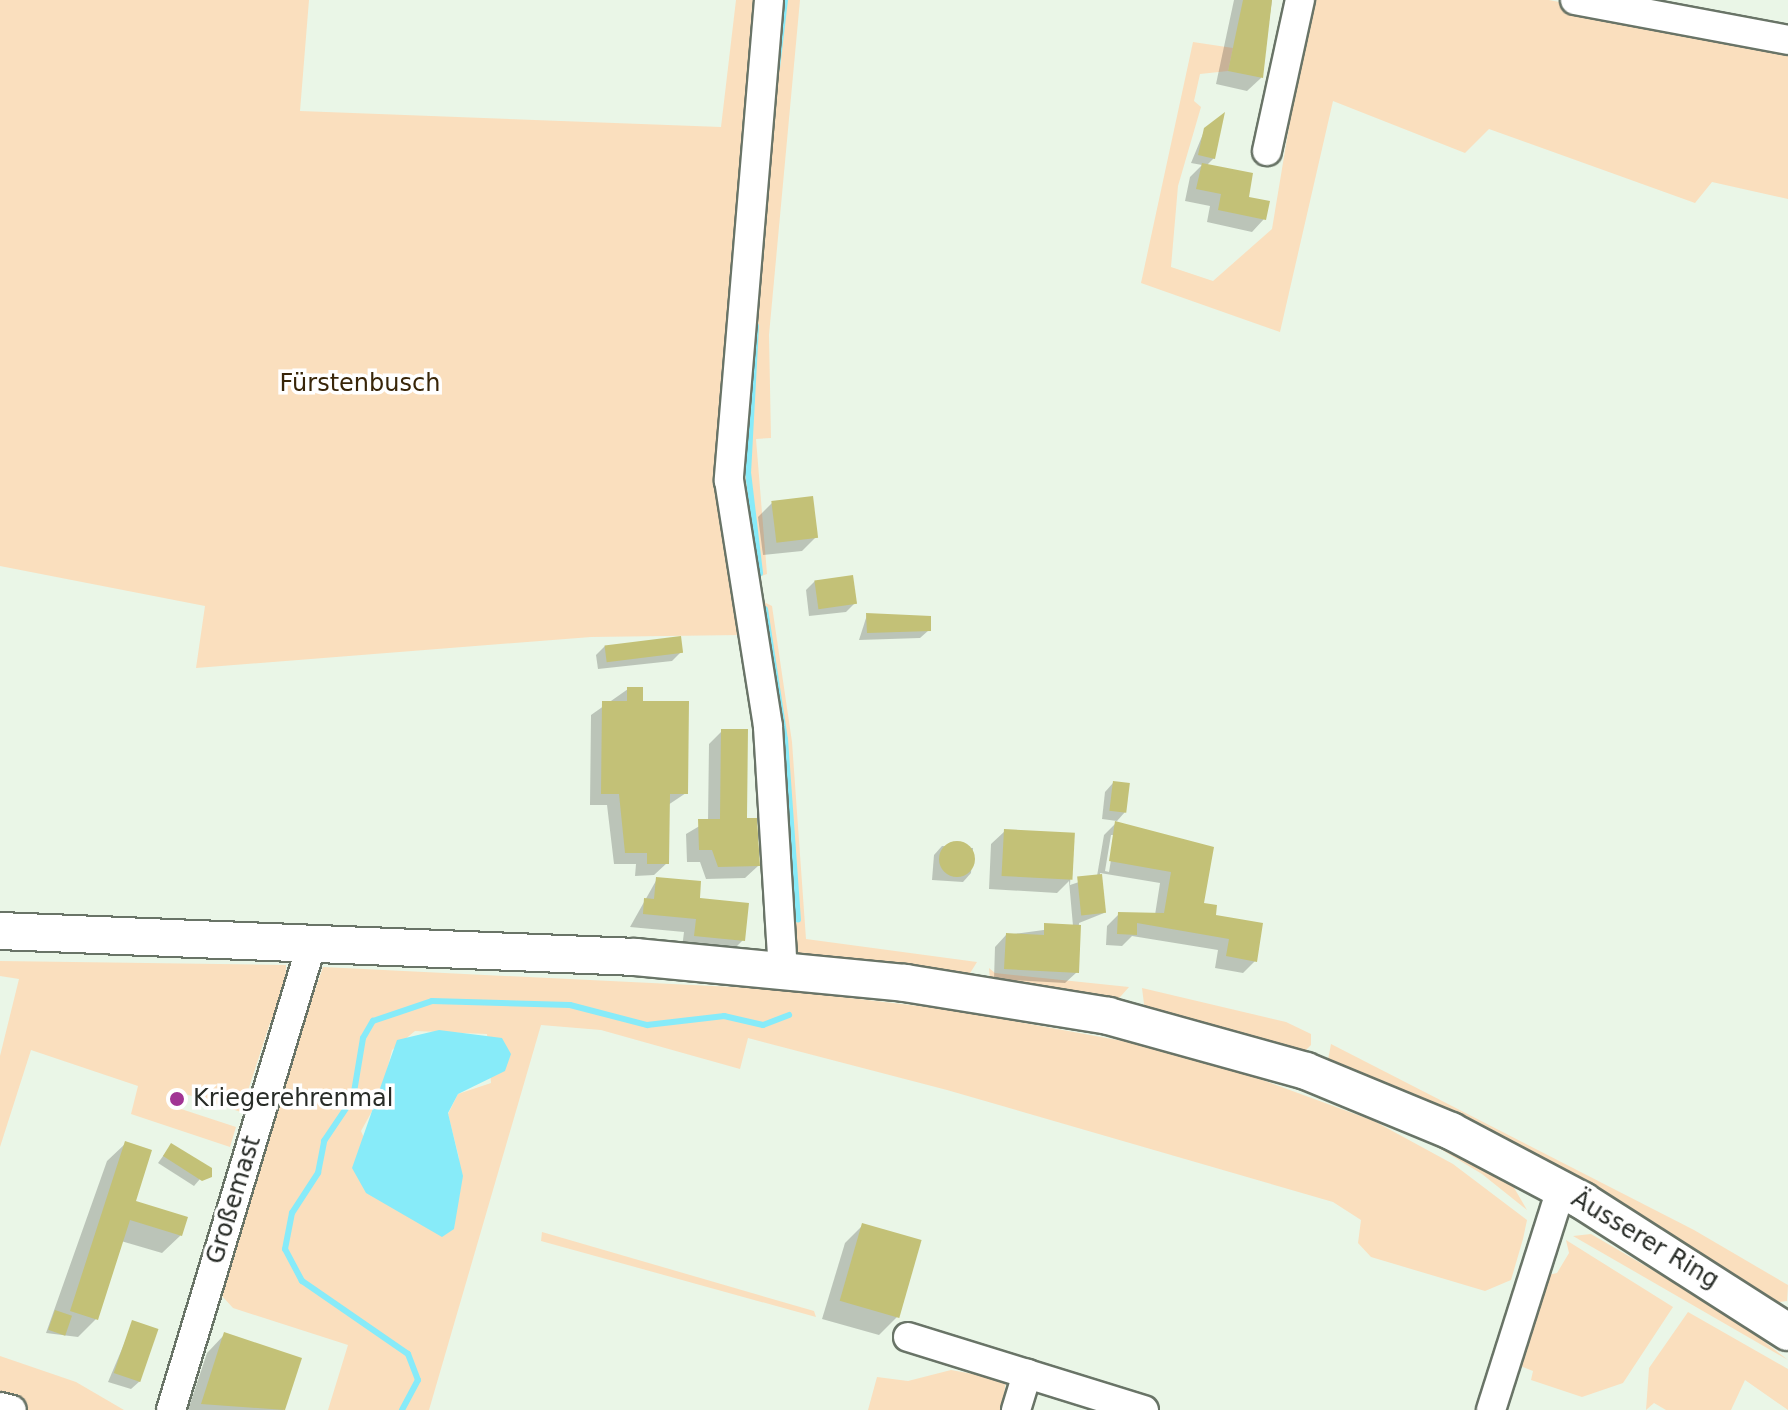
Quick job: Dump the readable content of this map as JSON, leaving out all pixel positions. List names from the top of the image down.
{
  "streets": {
    "main road": ["Äusserer Ring"],
    "street": ["Großemast"]
  },
  "crossings": [
    ["Großemast", "Äusserer Ring"]
  ],
  "parks": ["Fürstenbusch"],
  "places": ["Kriegerehrenmal"]
}
